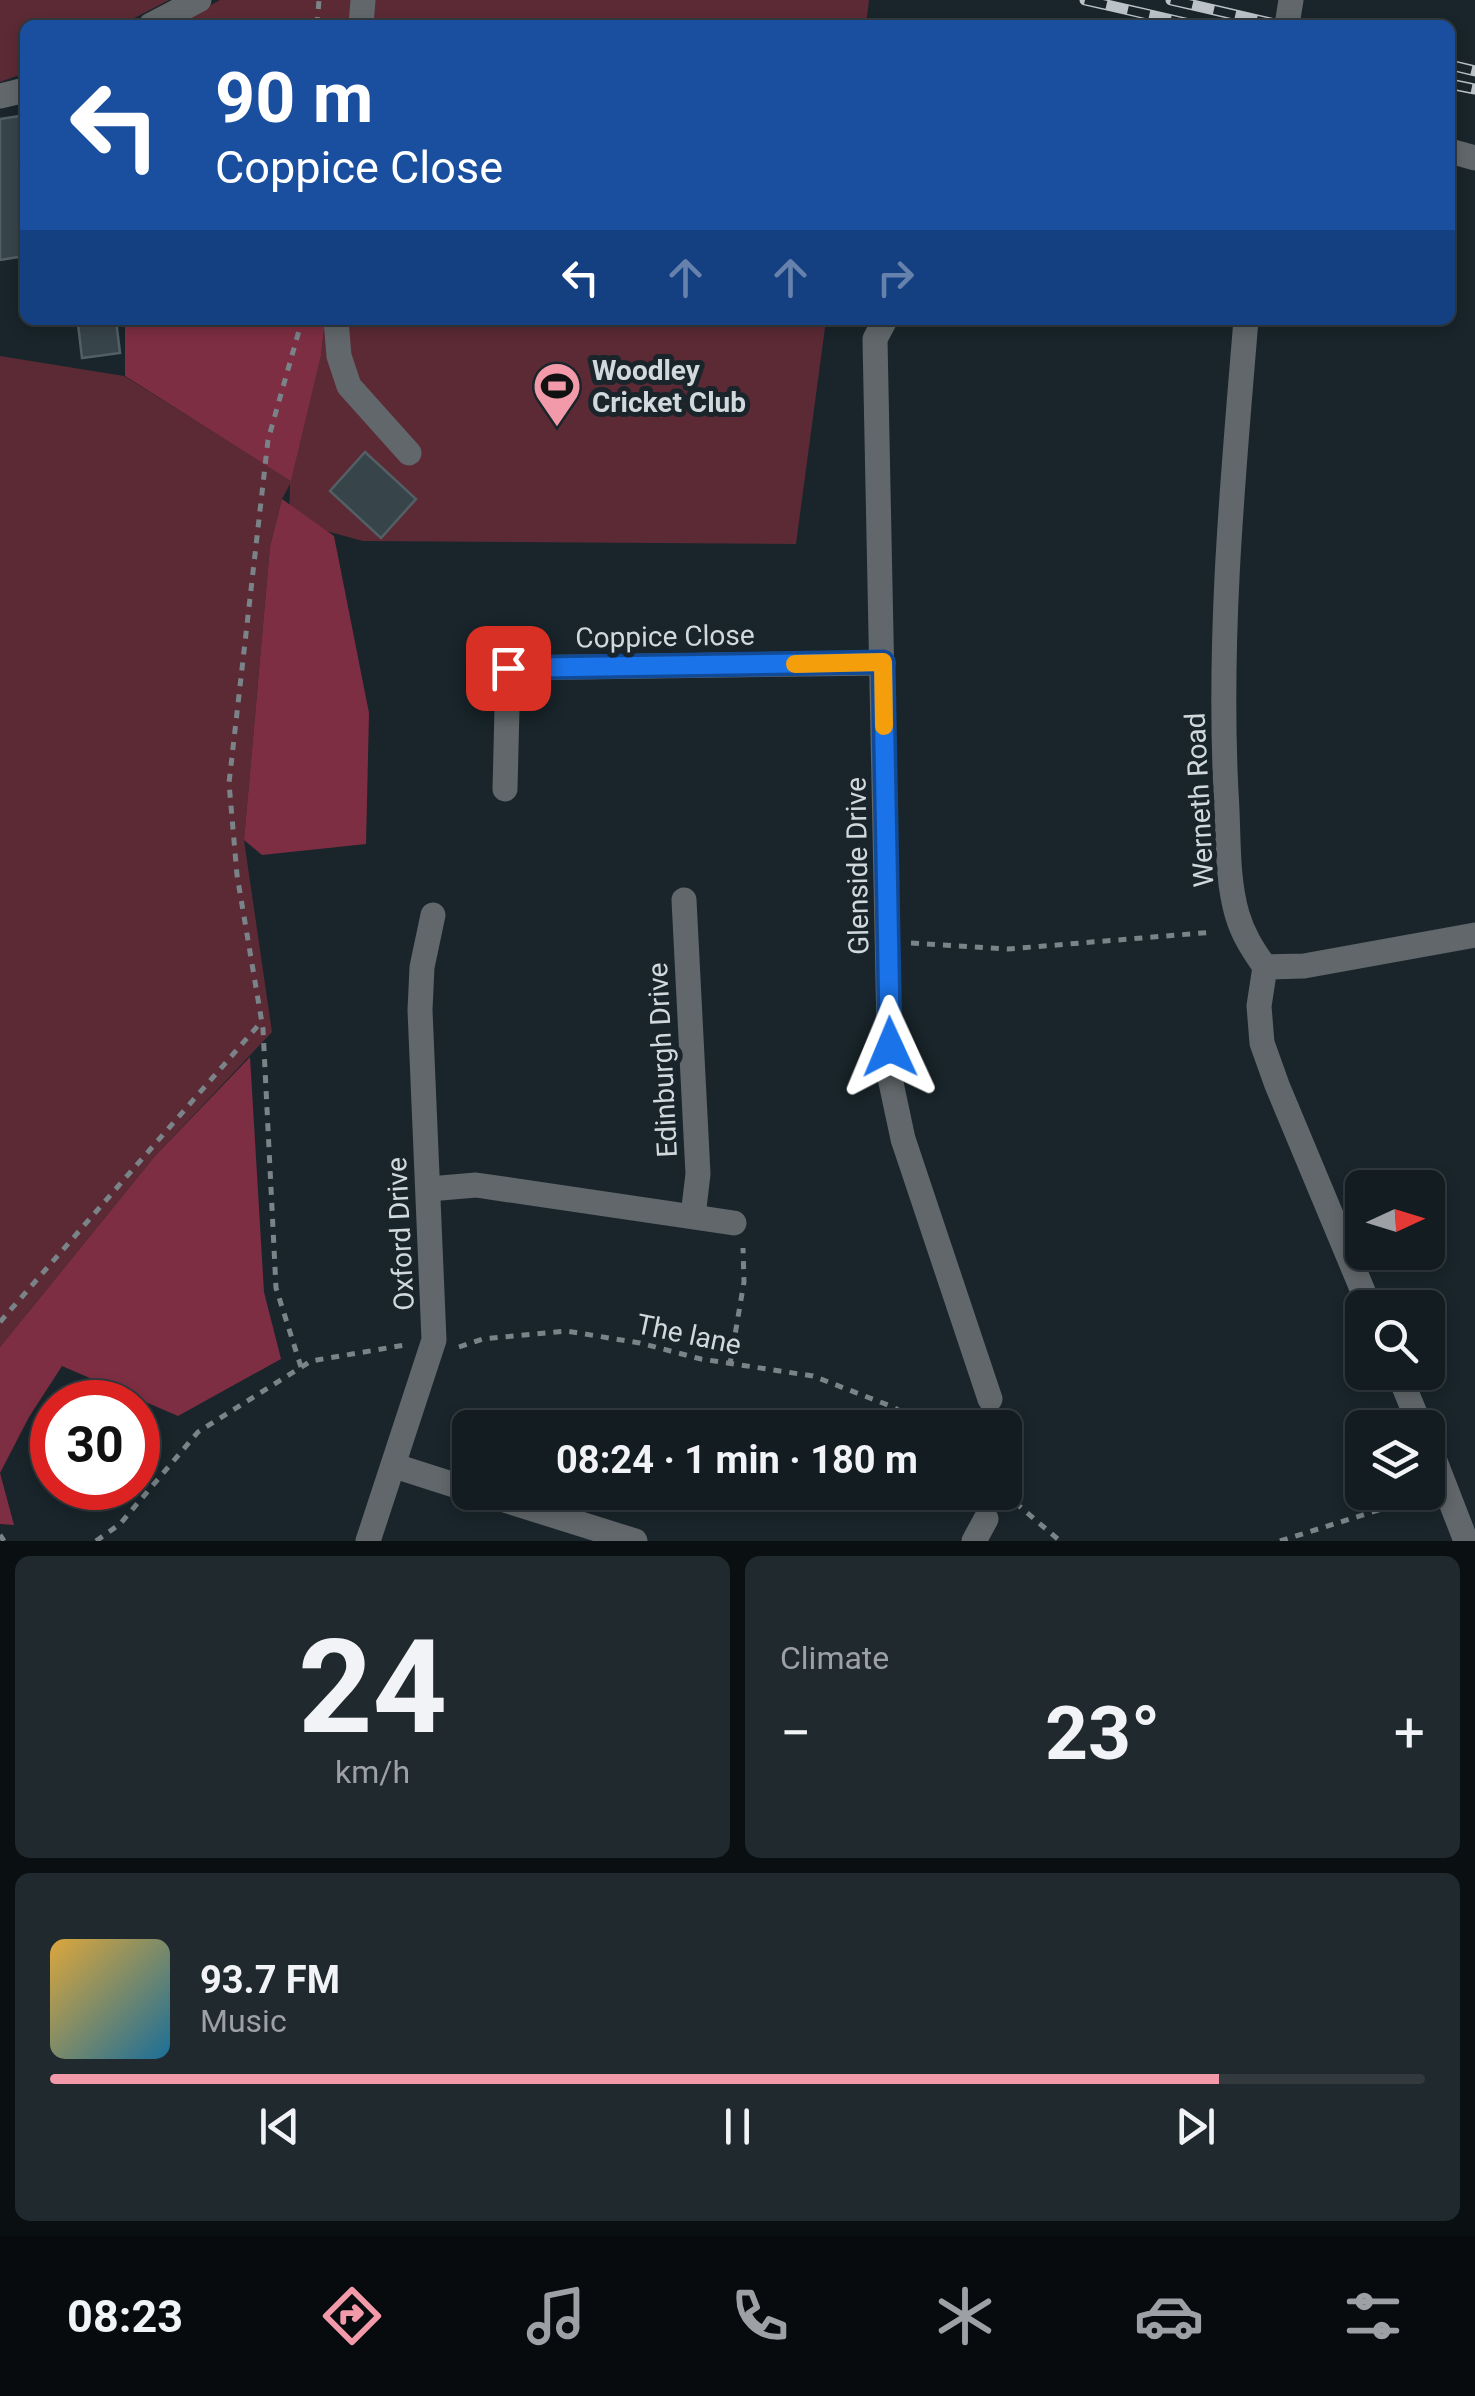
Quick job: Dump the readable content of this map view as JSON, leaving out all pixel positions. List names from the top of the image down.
{
  "streets": {
    "street": [
      "Coppice Close",
      "Werneth Road",
      "Glenside Drive",
      "Edinburgh Drive",
      "Oxford Drive"
    ],
    "path": ["The lane"]
  },
  "crossings": [
    ["Coppice Close", "Glenside Drive"],
    ["Oxford Drive", "The lane"]
  ],
  "places": {
    "sports": ["Woodley Cricket Club"]
  },
  "north": "right",
  "page": {
    "turn": ["90 m", "Coppice Close"],
    "limit": "30",
    "trip": "08:24 · 1 min · 180 m",
    "tile": [
      ["24", "km/h"],
      "Climate"
    ],
    "heat": ["−", "23°", "+"],
    "song": ["93.7 FM", "Music"],
    "tabs": "08:23"
  }
}
